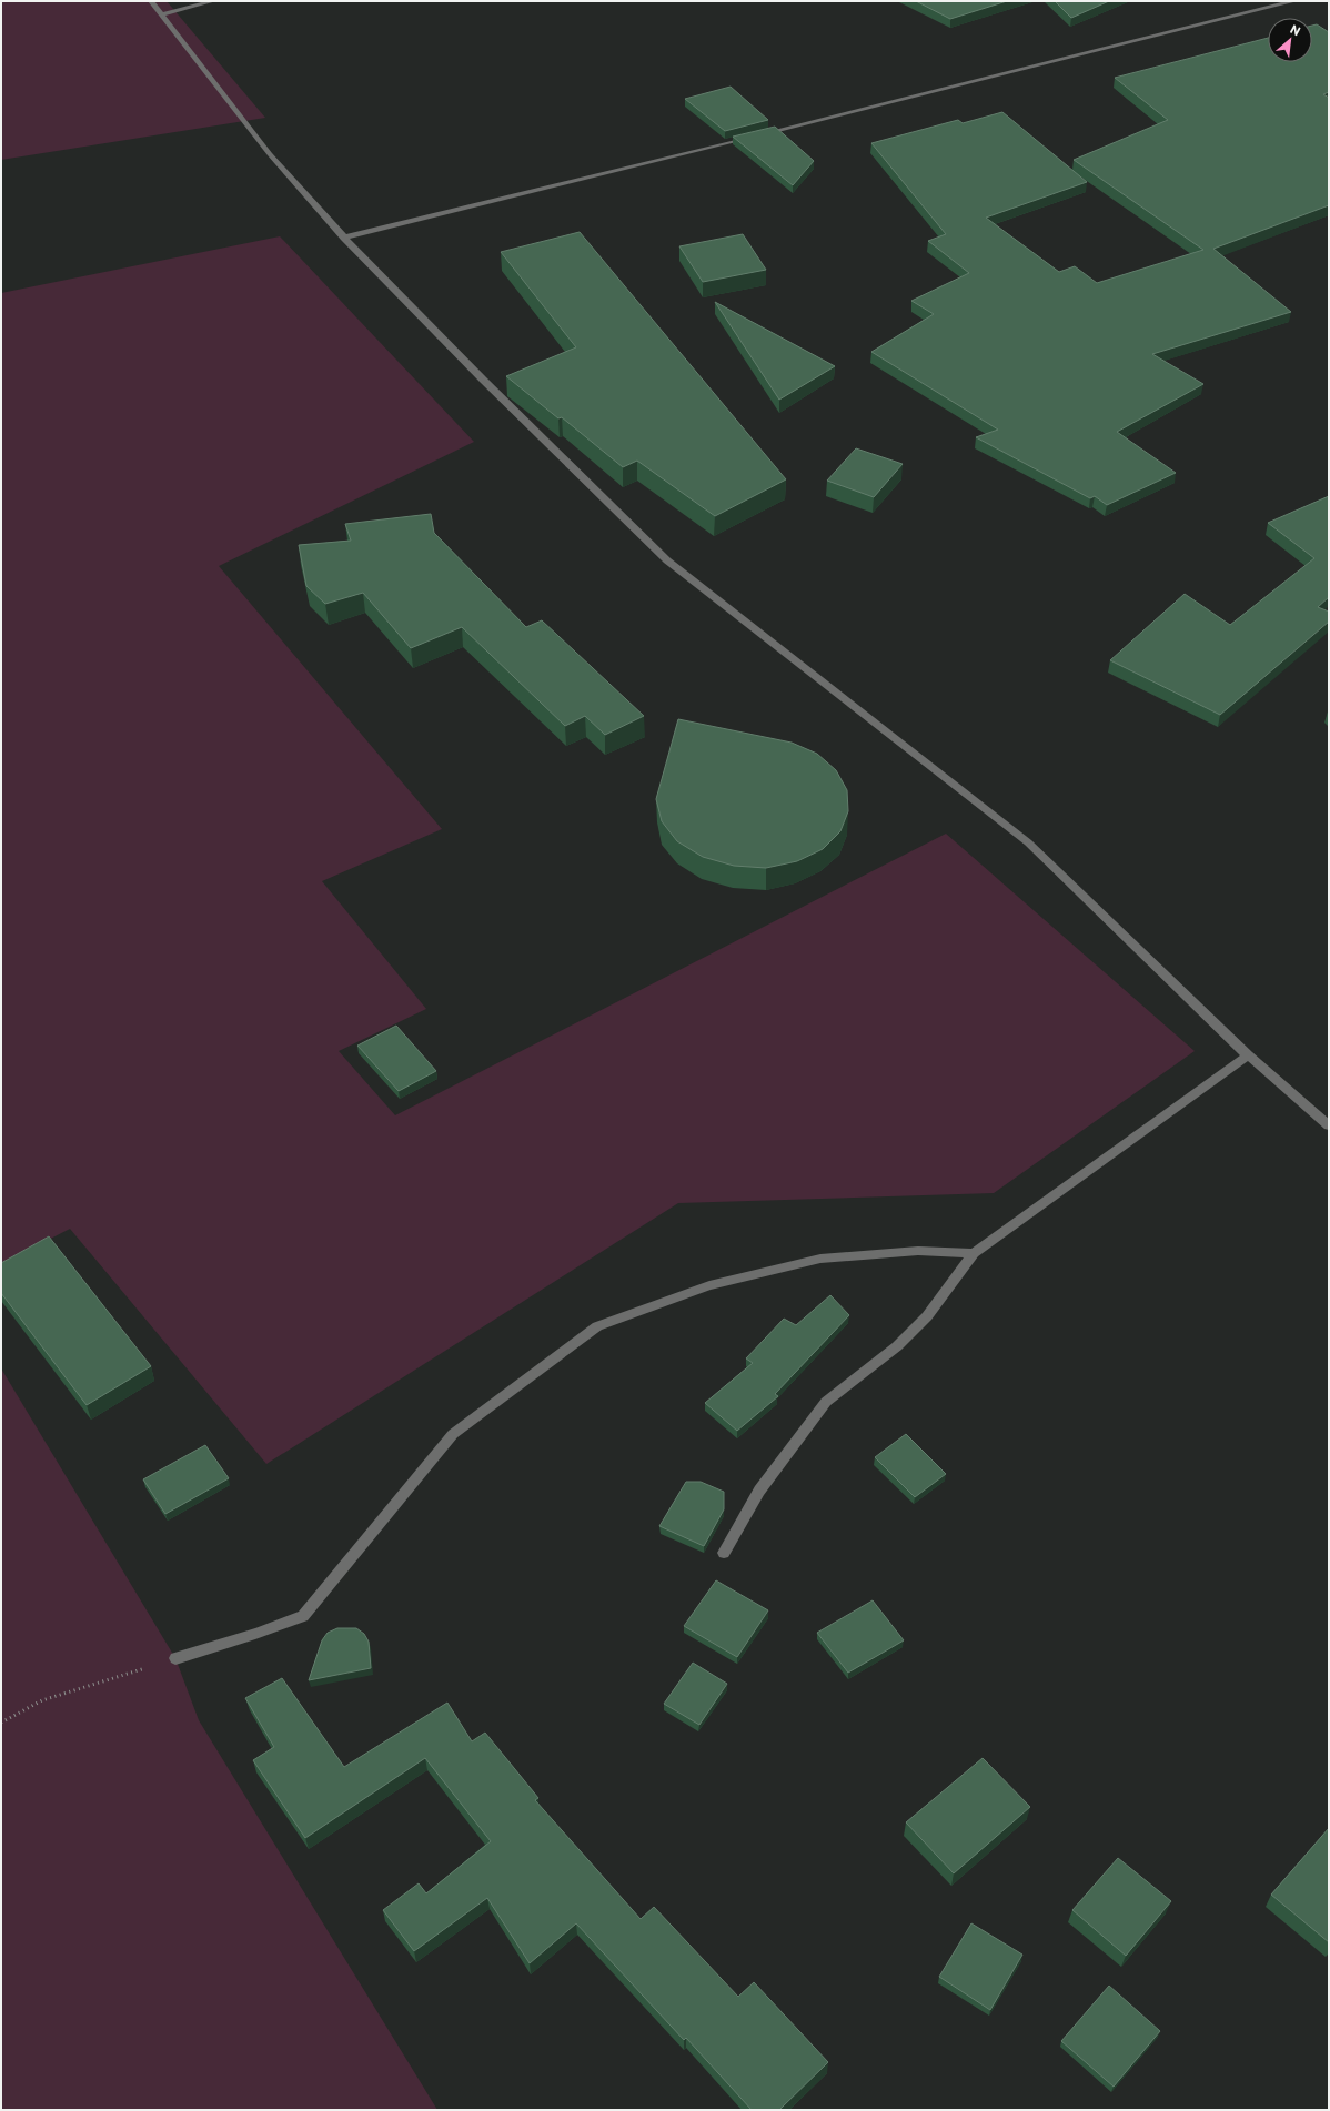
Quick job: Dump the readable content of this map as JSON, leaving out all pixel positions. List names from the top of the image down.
{
  "north": "top right"
}
